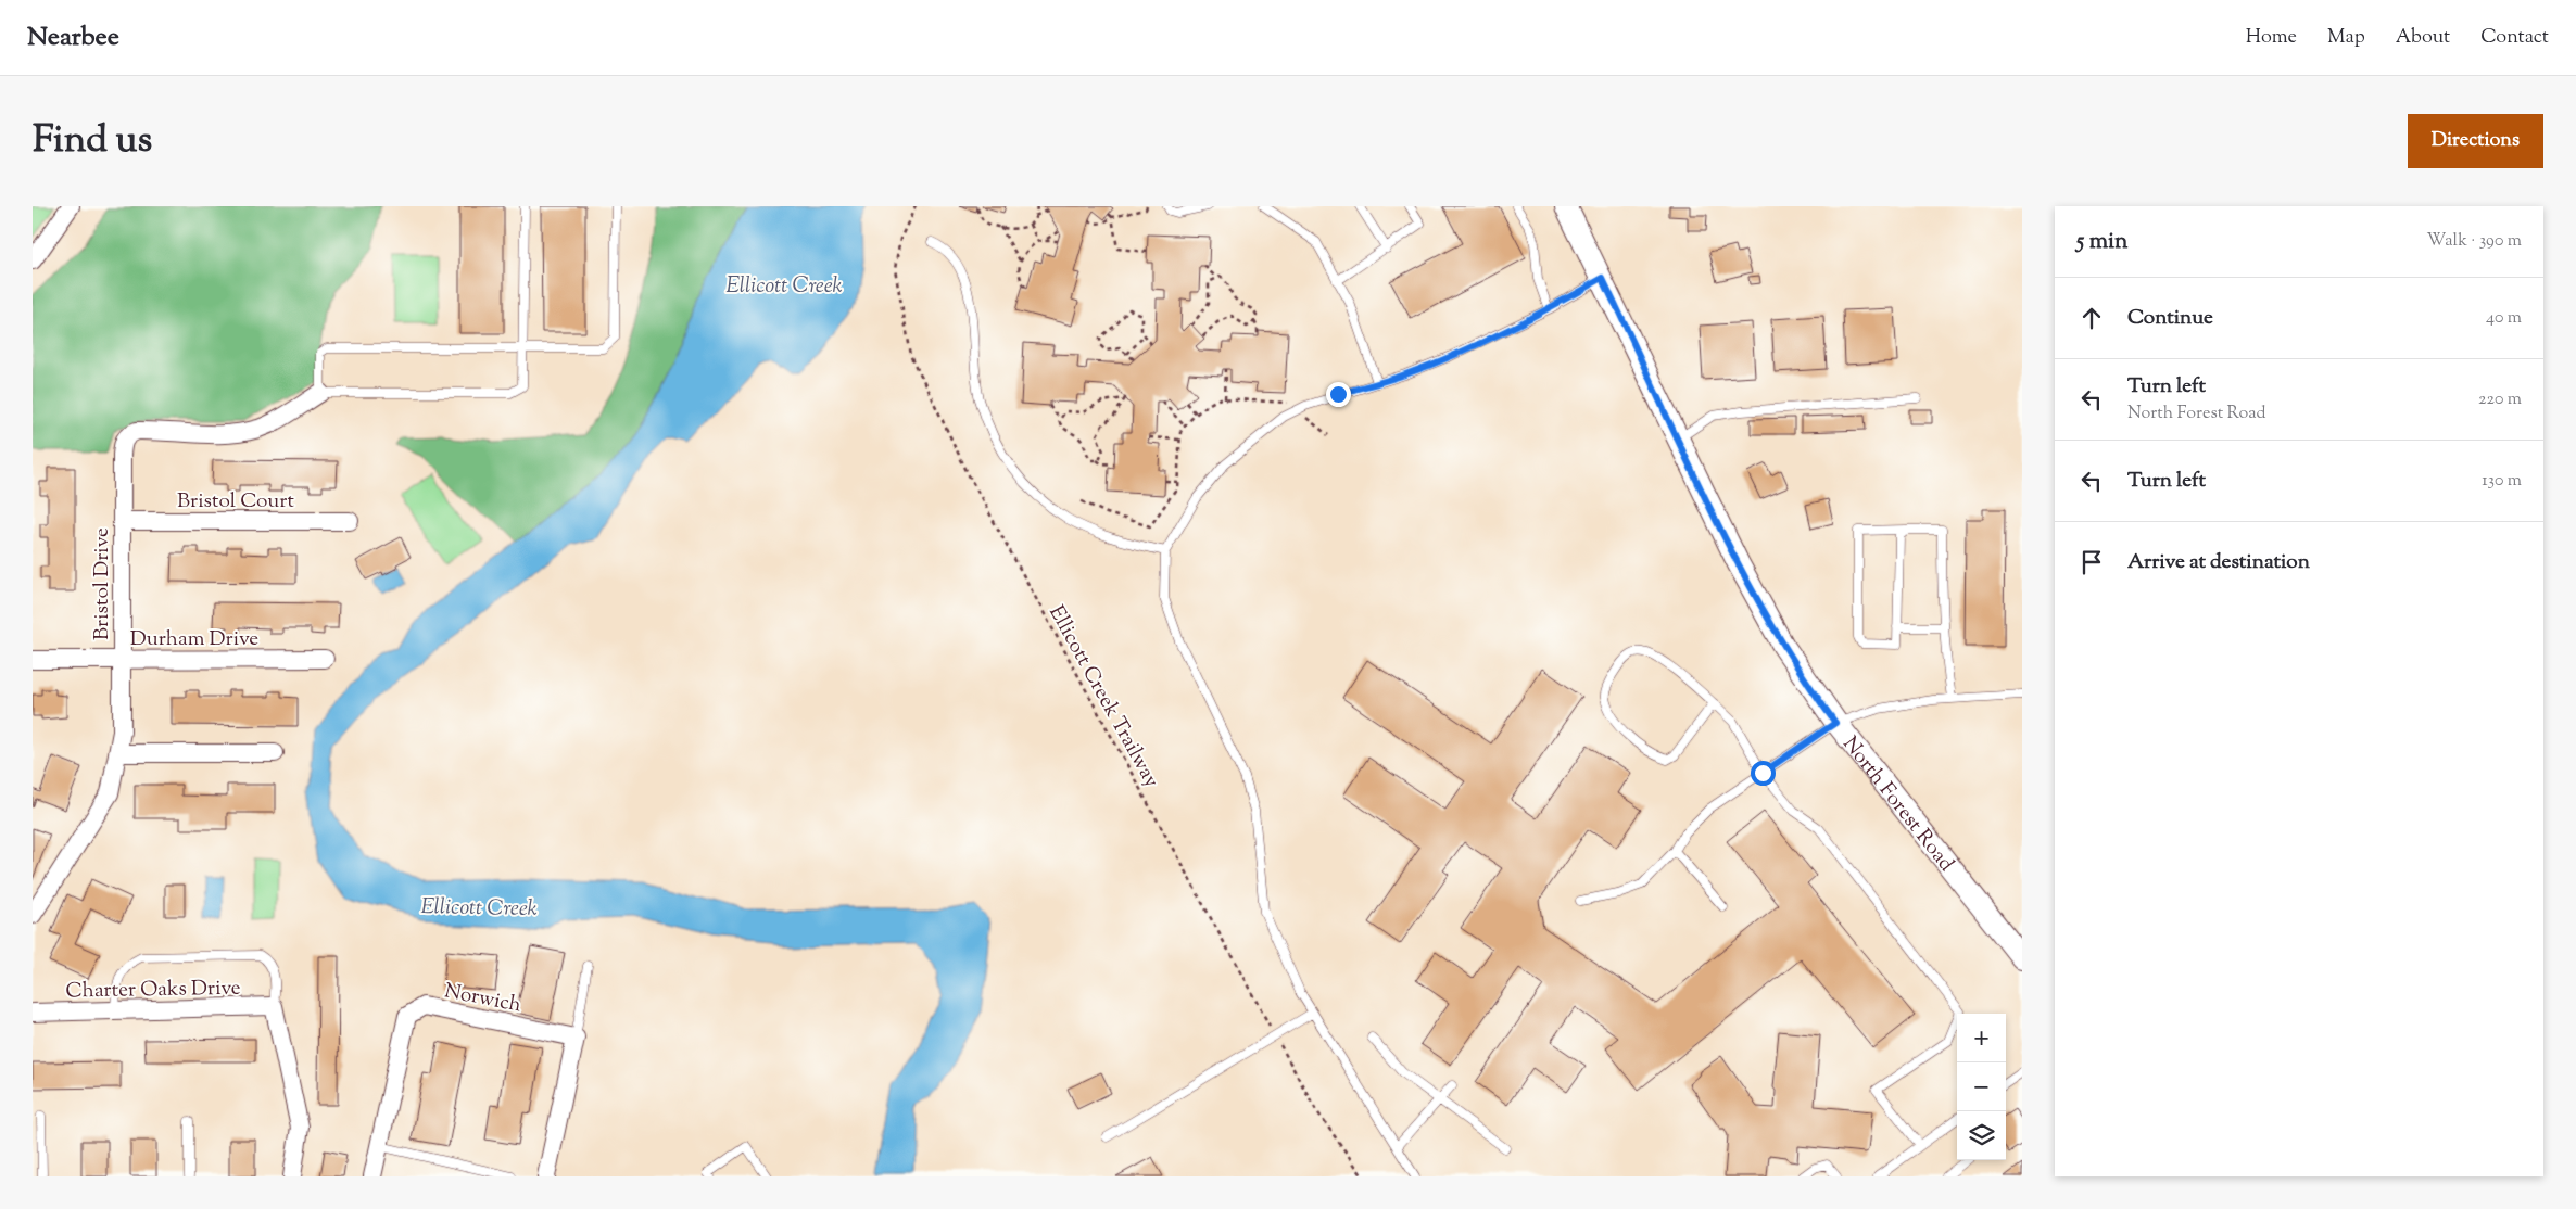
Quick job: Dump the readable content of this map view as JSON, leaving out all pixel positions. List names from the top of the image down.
{
  "streets": {
    "street": [
      "Bristol Court",
      "Bristol Drive",
      "Durham Drive",
      "North Forest Road",
      "Charter Oaks Drive",
      "Norwich"
    ],
    "path": ["Ellicott Creek Trailway"]
  },
  "crossings": [
    ["Bristol Court", "Bristol Drive"],
    ["Bristol Drive", "Durham Drive"]
  ],
  "water": ["Ellicott Creek"],
  "page": {
    "header": "Nearbee",
    "nav": [
      "Home",
      "Map",
      "About",
      "Contact"
    ],
    "title": "Find us",
    "buttons": "Directions",
    "heading": ["5 min", "Walk · 390 m"],
    "list": [
      ["Continue", "40 m"],
      ["Turn left", "North Forest Road", "220 m"],
      ["Turn left", "130 m"],
      "Arrive at destination"
    ],
    "map_buttons": ["+", "−"]
  }
}
